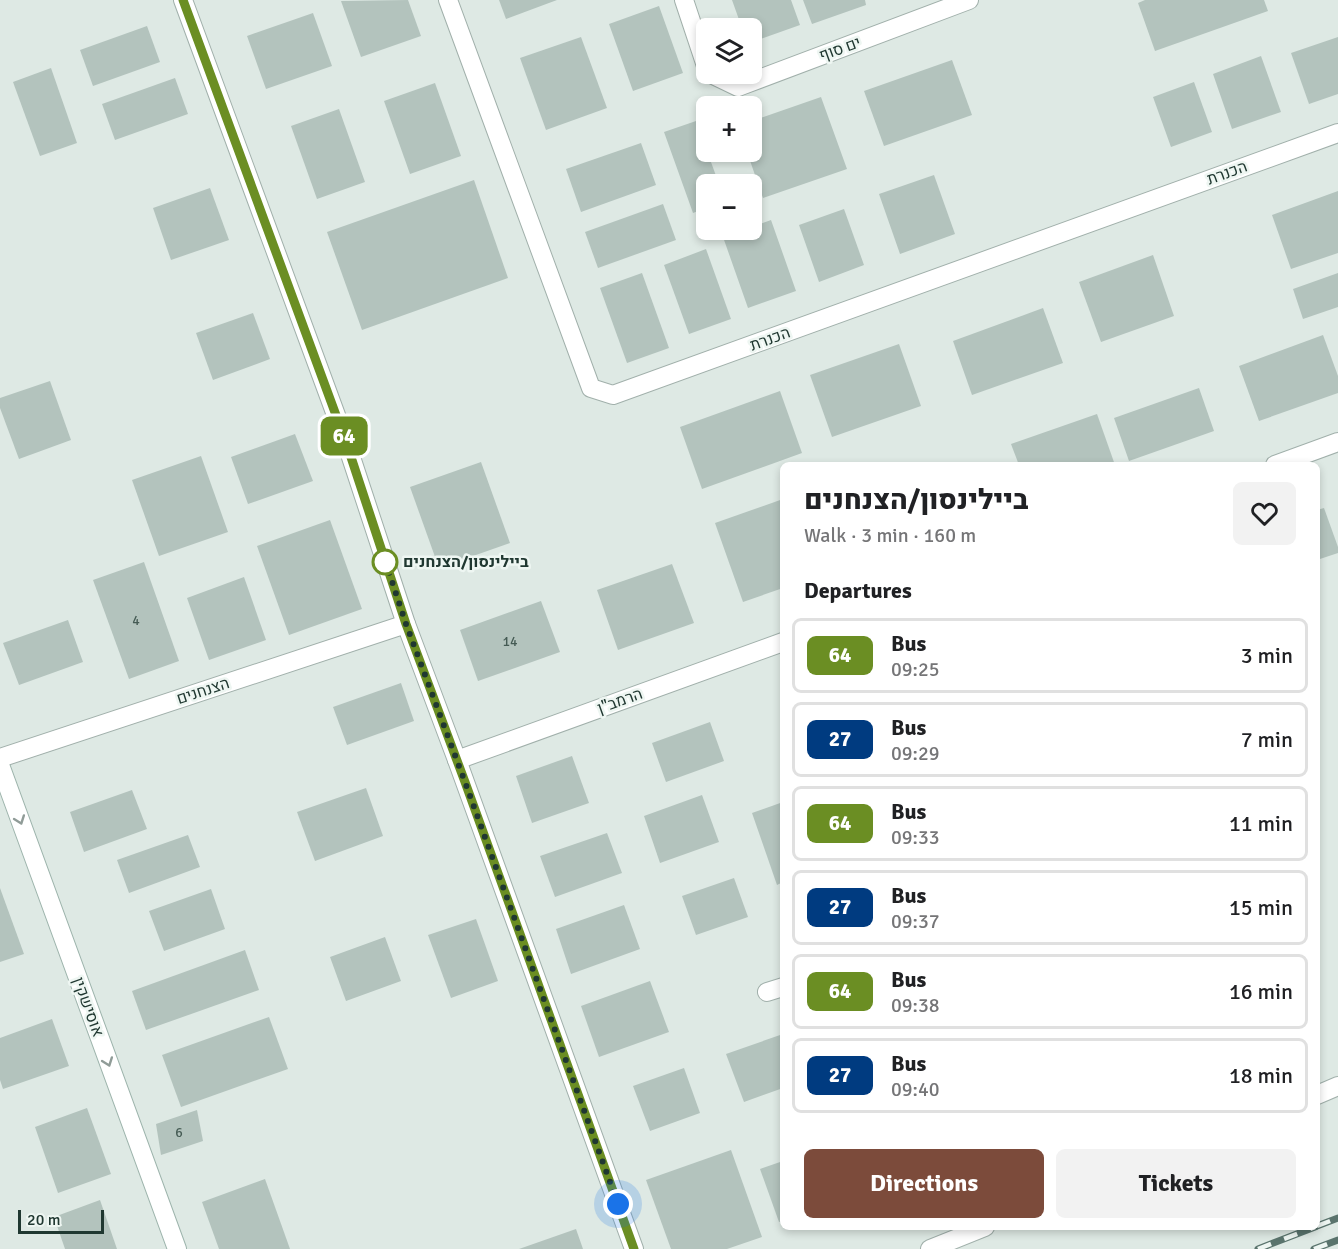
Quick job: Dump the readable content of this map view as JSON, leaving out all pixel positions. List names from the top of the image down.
{
  "streets": {
    "street": [
      "ים סוף",
      "הכנרת",
      "הצנחנים",
      "הרמב\"ן",
      "אוסישקין"
    ]
  },
  "one_way": ["אוסישקין"],
  "places": ["ביילינסון/הצנחנים"],
  "lines": ["bus line 64"],
  "house_numbers": ["4", "14", "6"],
  "scale_bar": "20 m",
  "page": {
    "on_map": "64",
    "map_buttons": ["+", "−"],
    "heading": [
      ["ביילינסון/הצנחנים", "Walk · 3 min · 160 m"],
      "Departures"
    ],
    "list": [
      {
        "mark": "64",
        "name": "Bus",
        "note": "09:25",
        "value": "3 min"
      },
      {
        "mark": "27",
        "name": "Bus",
        "note": "09:29",
        "value": "7 min"
      },
      {
        "mark": "64",
        "name": "Bus",
        "note": "09:33",
        "value": "11 min"
      },
      {
        "mark": "27",
        "name": "Bus",
        "note": "09:37",
        "value": "15 min"
      },
      {
        "mark": "64",
        "name": "Bus",
        "note": "09:38",
        "value": "16 min"
      },
      {
        "mark": "27",
        "name": "Bus",
        "note": "09:40",
        "value": "18 min"
      }
    ],
    "buttons": ["Directions", "Tickets"],
    "scale": "20 m"
  }
}
